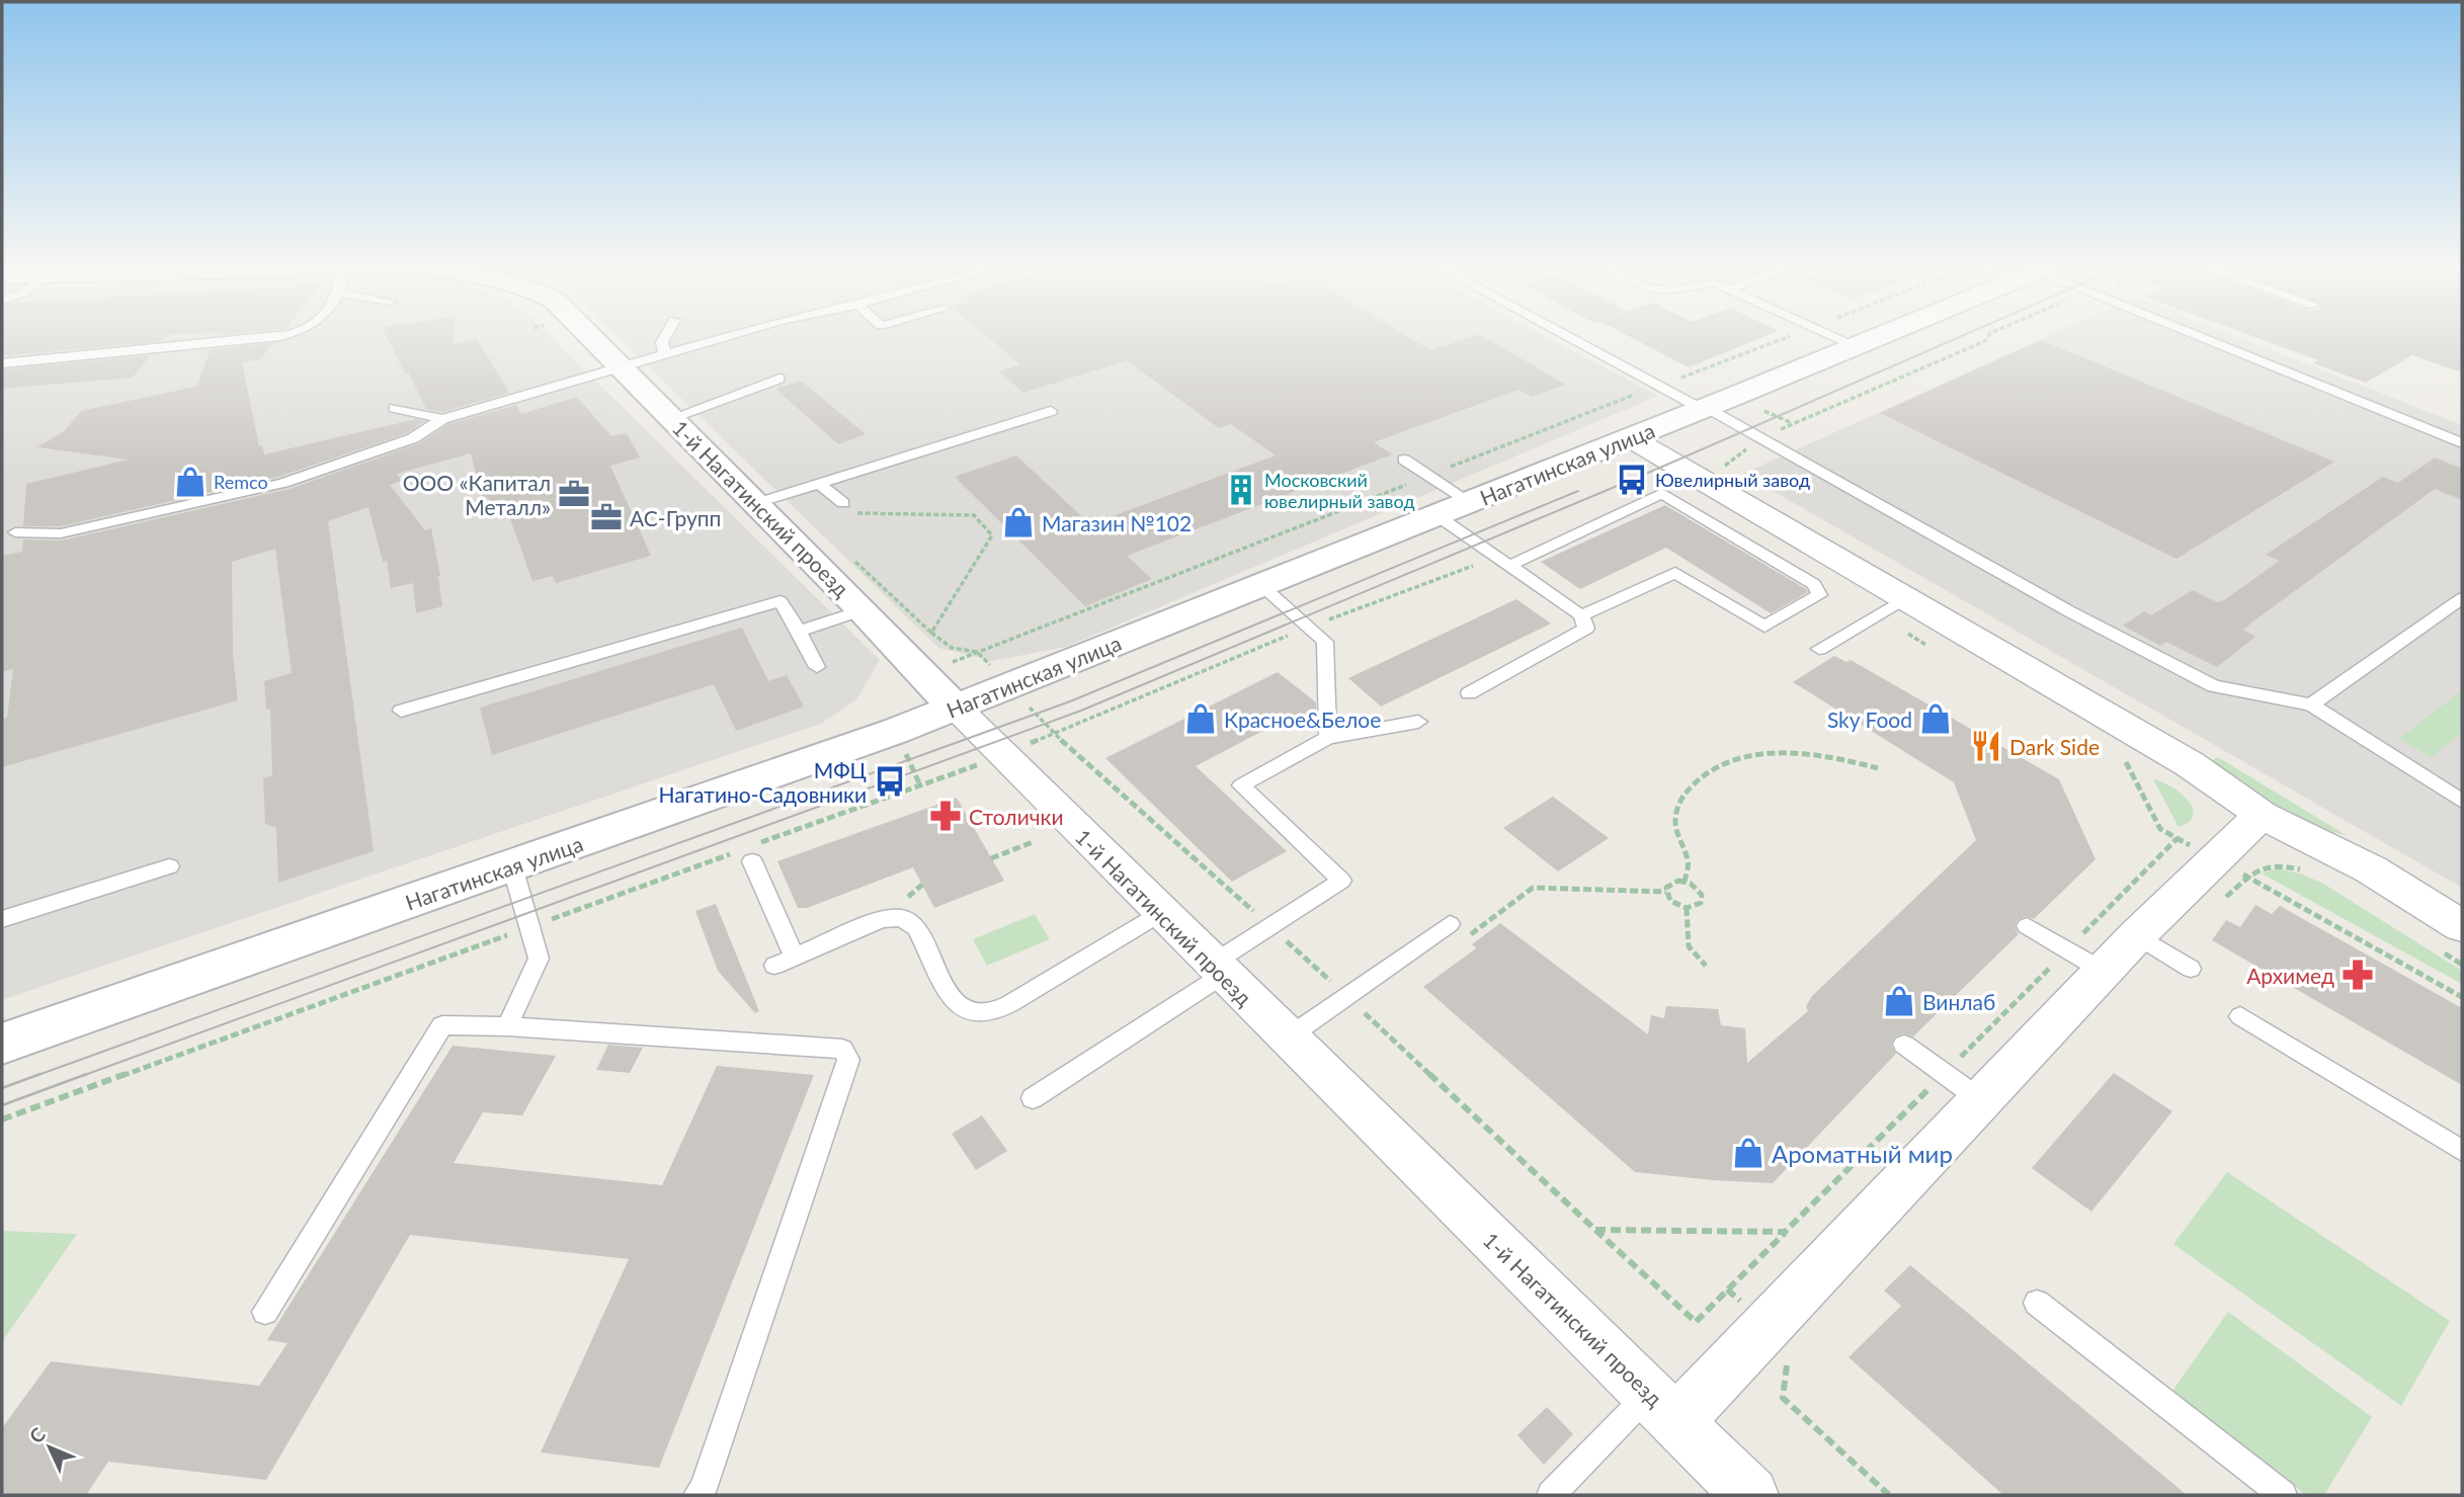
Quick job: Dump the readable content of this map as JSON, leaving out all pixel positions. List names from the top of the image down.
{
  "streets": {
    "street": ["Нагатинская улица", "1-й Нагатинский проезд"]
  },
  "crossings": [
    ["Нагатинская улица", "1-й Нагатинский проезд"]
  ],
  "places": {
    "bus stop": ["Ювелирный завод", "МФЦ Нагатино-Садовники"],
    "shop": [
      "Remco",
      "Магазин №102",
      "Красное&Белое",
      "Sky Food",
      "Винлаб",
      "Ароматный мир"
    ],
    "building": ["Московский ювелирный завод"],
    "office": ["ООО «Капитал Металл»", "АС-Групп"],
    "restaurant": ["Dark Side"],
    "pharmacy": ["Столички", "Архимед"]
  },
  "north": "top left"
}
